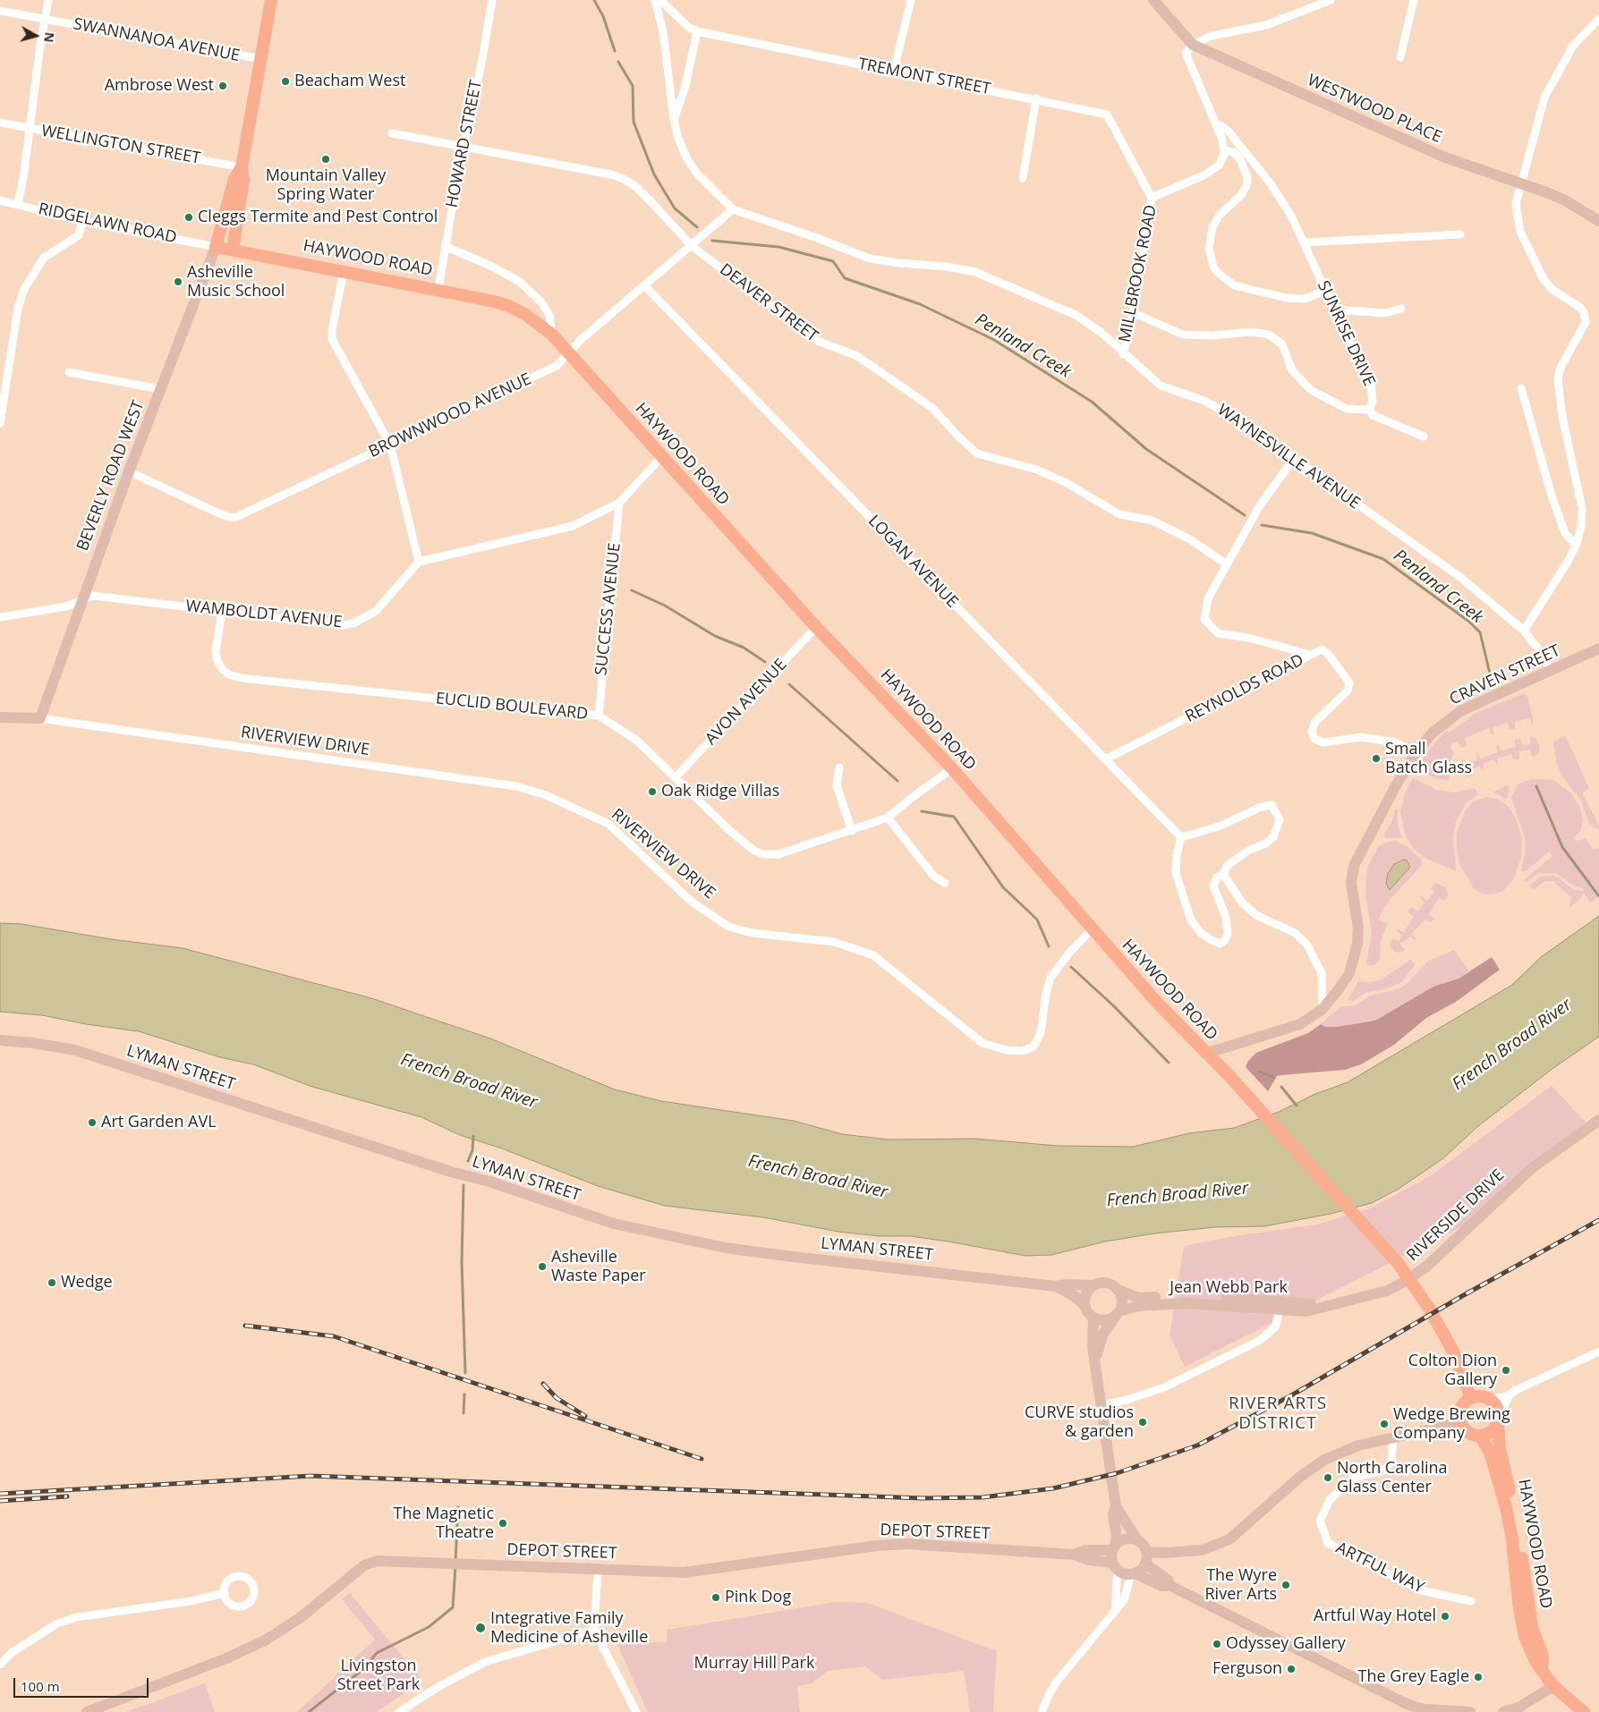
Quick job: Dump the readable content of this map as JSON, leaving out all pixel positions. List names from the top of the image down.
{
  "streets": {
    "main road": [
      "WESTWOOD PLACE",
      "HAYWOOD ROAD",
      "BEVERLY ROAD WEST",
      "CRAVEN STREET",
      "RIVERVIEW DRIVE",
      "LYMAN STREET",
      "RIVERSIDE DRIVE",
      "DEPOT STREET"
    ],
    "street": [
      "SWANNANOA AVENUE",
      "TREMONT STREET",
      "HOWARD STREET",
      "WELLINGTON STREET",
      "RIDGELAWN ROAD",
      "MILLBROOK ROAD",
      "DEAVER STREET",
      "SUNRISE DRIVE",
      "BROWNWOOD AVENUE",
      "WAYNESVILLE AVENUE",
      "LOGAN AVENUE",
      "SUCCESS AVENUE",
      "WAMBOLDT AVENUE",
      "REYNOLDS ROAD",
      "AVON AVENUE",
      "EUCLID BOULEVARD",
      "ARTFUL WAY"
    ]
  },
  "crossings": [
    ["TREMONT STREET", "MILLBROOK ROAD"],
    ["HOWARD STREET", "HAYWOOD ROAD"],
    ["HOWARD STREET", "DEAVER STREET"],
    ["RIDGELAWN ROAD", "HAYWOOD ROAD"],
    ["RIDGELAWN ROAD", "BEVERLY ROAD WEST"],
    ["HAYWOOD ROAD", "BROWNWOOD AVENUE"],
    ["HAYWOOD ROAD", "BEVERLY ROAD WEST"],
    ["HAYWOOD ROAD", "CRAVEN STREET"],
    ["HAYWOOD ROAD", "AVON AVENUE"],
    ["HAYWOOD ROAD", "EUCLID BOULEVARD"],
    ["HAYWOOD ROAD", "RIVERVIEW DRIVE"],
    ["MILLBROOK ROAD", "SUNRISE DRIVE"],
    ["MILLBROOK ROAD", "WAYNESVILLE AVENUE"],
    ["DEAVER STREET", "BROWNWOOD AVENUE"],
    ["DEAVER STREET", "REYNOLDS ROAD"],
    ["BROWNWOOD AVENUE", "WAYNESVILLE AVENUE"],
    ["BROWNWOOD AVENUE", "BEVERLY ROAD WEST"],
    ["BROWNWOOD AVENUE", "LOGAN AVENUE"],
    ["WAYNESVILLE AVENUE", "CRAVEN STREET"],
    ["WAYNESVILLE AVENUE", "REYNOLDS ROAD"],
    ["BEVERLY ROAD WEST", "WAMBOLDT AVENUE"],
    ["BEVERLY ROAD WEST", "RIVERVIEW DRIVE"],
    ["LOGAN AVENUE", "REYNOLDS ROAD"],
    ["SUCCESS AVENUE", "EUCLID BOULEVARD"],
    ["WAMBOLDT AVENUE", "EUCLID BOULEVARD"],
    ["AVON AVENUE", "EUCLID BOULEVARD"],
    ["LYMAN STREET", "RIVERSIDE DRIVE"]
  ],
  "districts": ["RIVER ARTS DISTRICT"],
  "water": ["Penland Creek", "French Broad River"],
  "parks": ["Jean Webb Park", "Murray Hill Park", "Livingston Street Park"],
  "places": [
    "Beacham West",
    "Ambrose West",
    "Mountain Valley Spring Water",
    "Cleggs Termite and Pest Control",
    "Asheville Music School",
    "Small Batch Glass",
    "Oak Ridge Villas",
    "Art Garden AVL",
    "Asheville Waste Paper",
    "Wedge",
    "Colton Dion Gallery",
    "CURVE studios & garden",
    "Wedge Brewing Company",
    "North Carolina Glass Center",
    "The Magnetic Theatre",
    "The Wyre River Arts",
    "Pink Dog",
    "Artful Way Hotel",
    "Integrative Family Medicine of Asheville",
    "Odyssey Gallery",
    "Ferguson",
    "The Grey Eagle"
  ],
  "scale_bar": "100 m",
  "north": "right"
}
